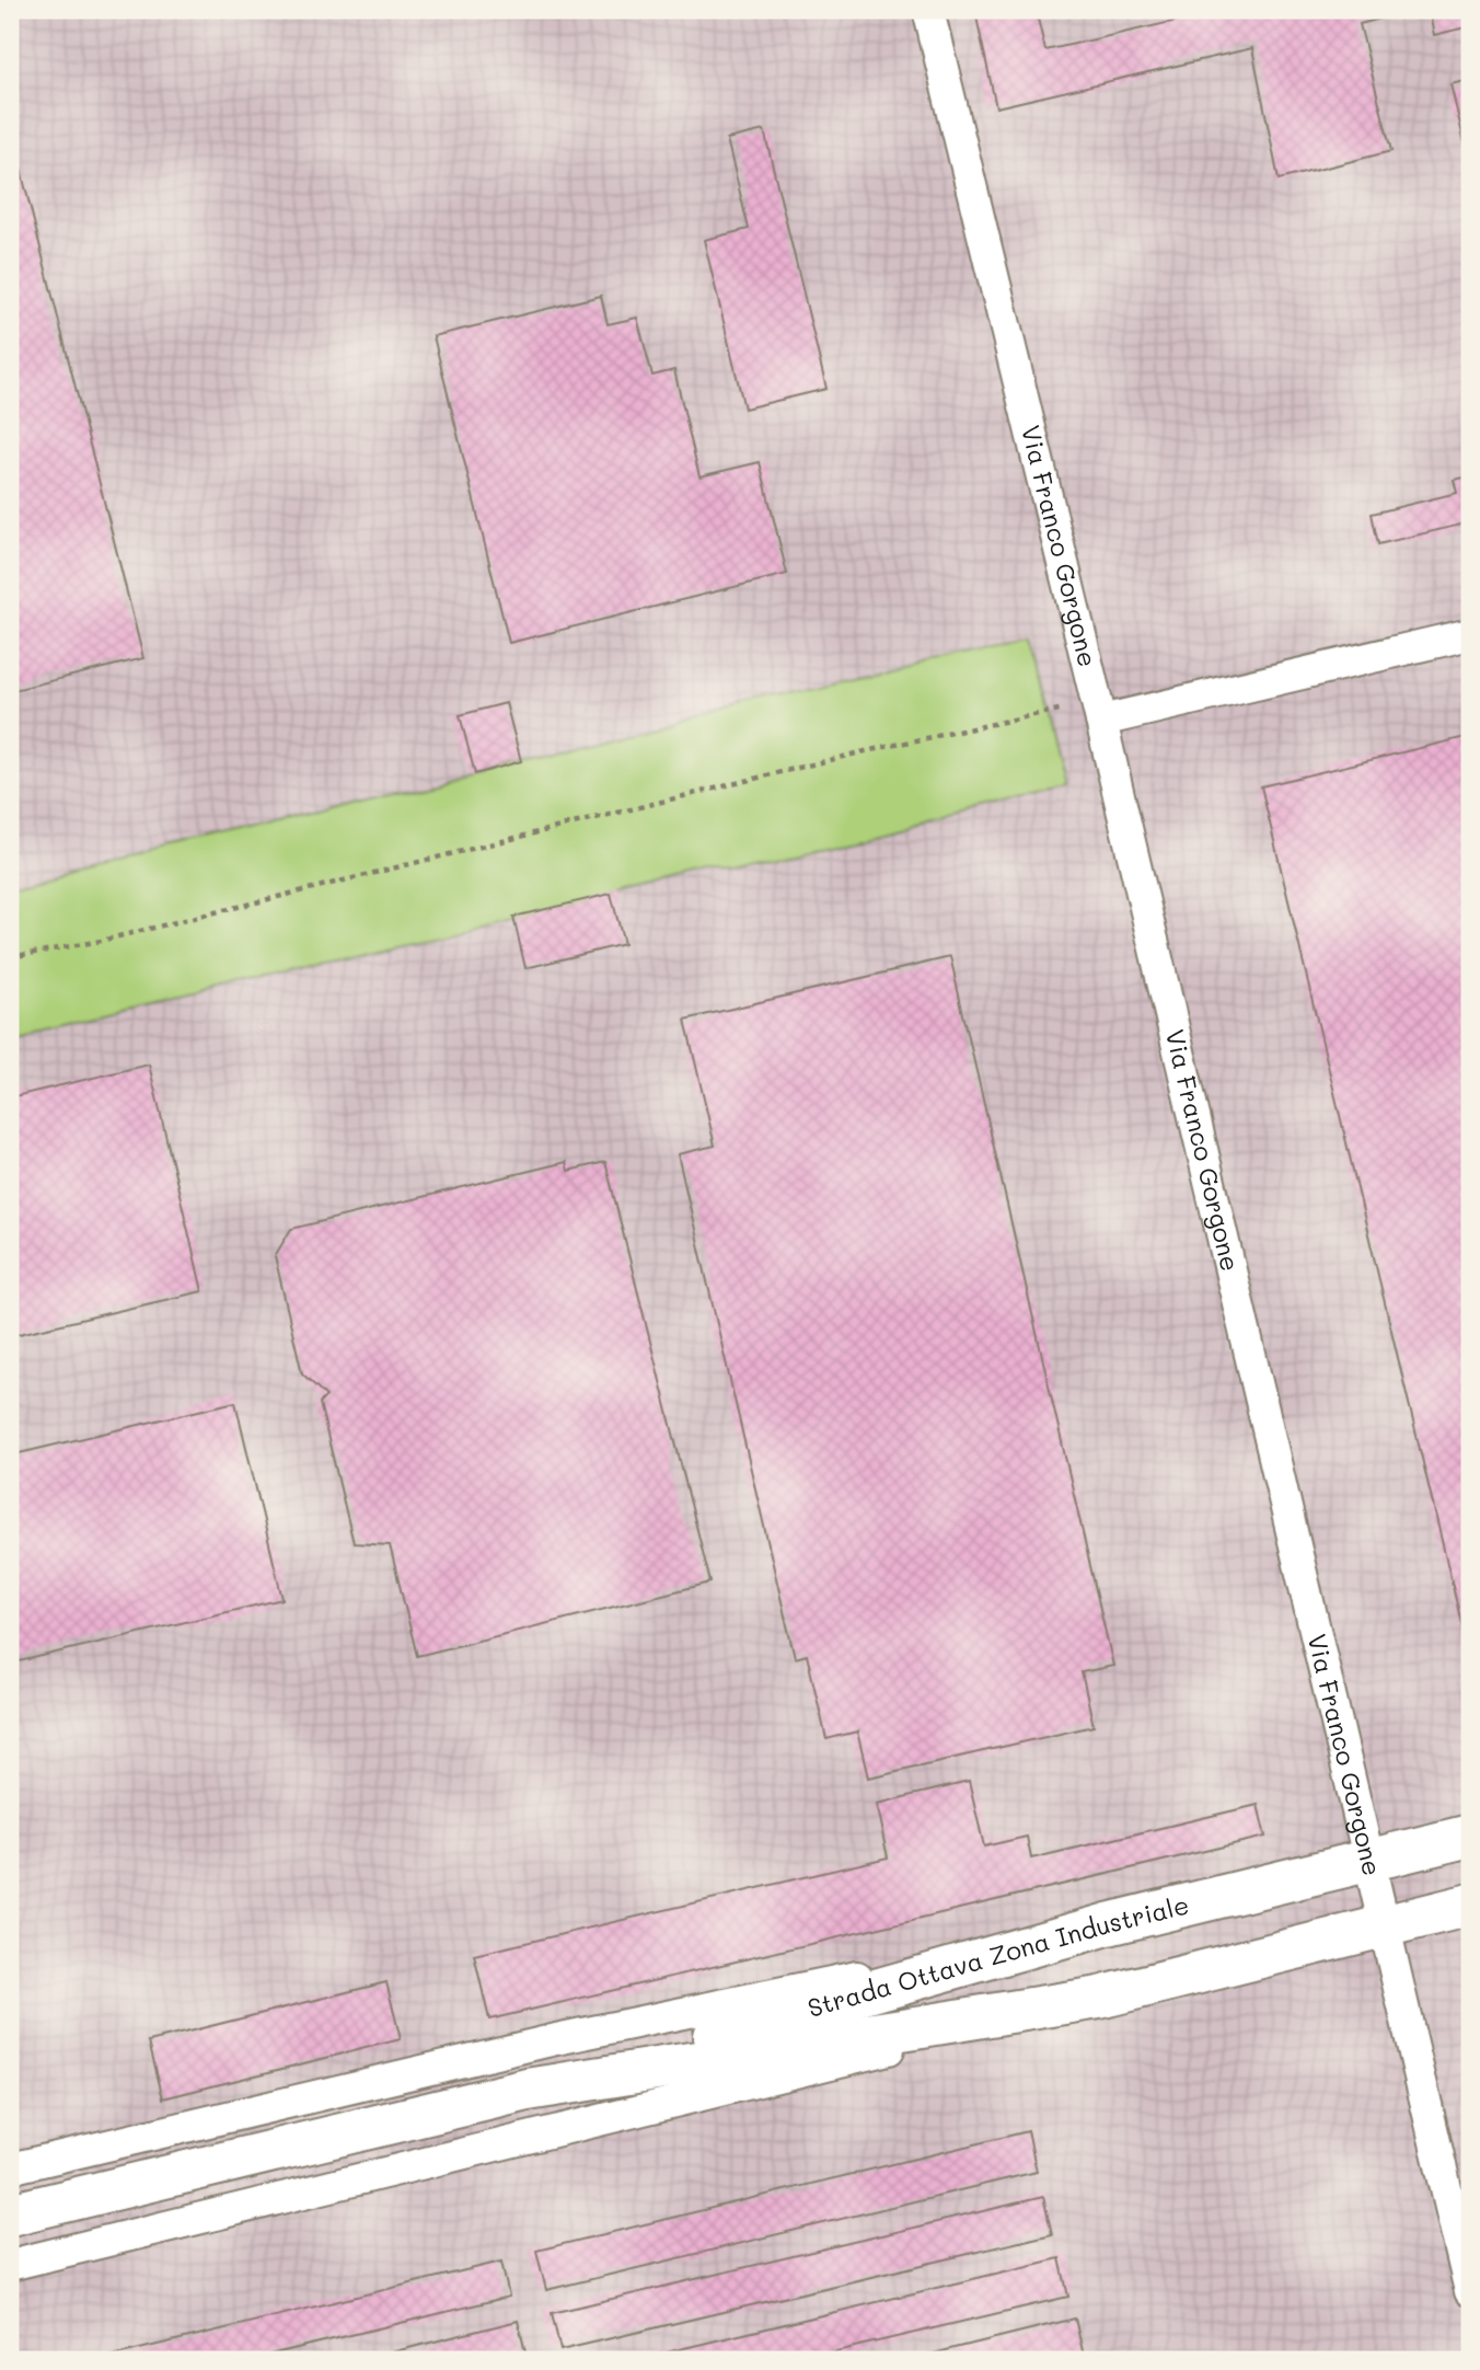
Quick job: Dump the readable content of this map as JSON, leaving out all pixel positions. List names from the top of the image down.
{
  "streets": {
    "main road": ["Strada Ottava Zona Industriale"],
    "street": ["Via Franco Gorgone"]
  },
  "crossings": [
    ["Via Franco Gorgone", "Strada Ottava Zona Industriale"]
  ]
}
